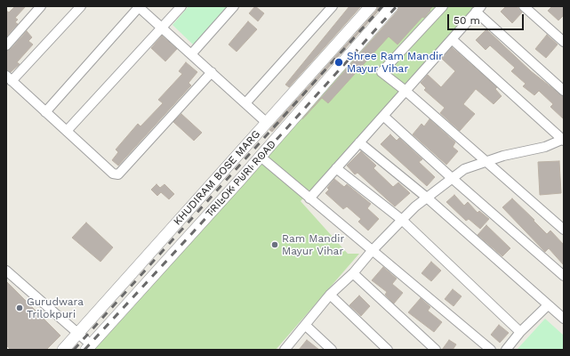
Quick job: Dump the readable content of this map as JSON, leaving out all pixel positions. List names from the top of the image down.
{
  "streets": {
    "street": ["KHUDIRAM BOSE MARG", "TRILOK PURI ROAD"]
  },
  "places": ["Shree Ram Mandir Mayur Vihar", "Ram Mandir Mayur Vihar", "Gurudwara Trilokpuri"],
  "scale_bar": "50 m"
}
